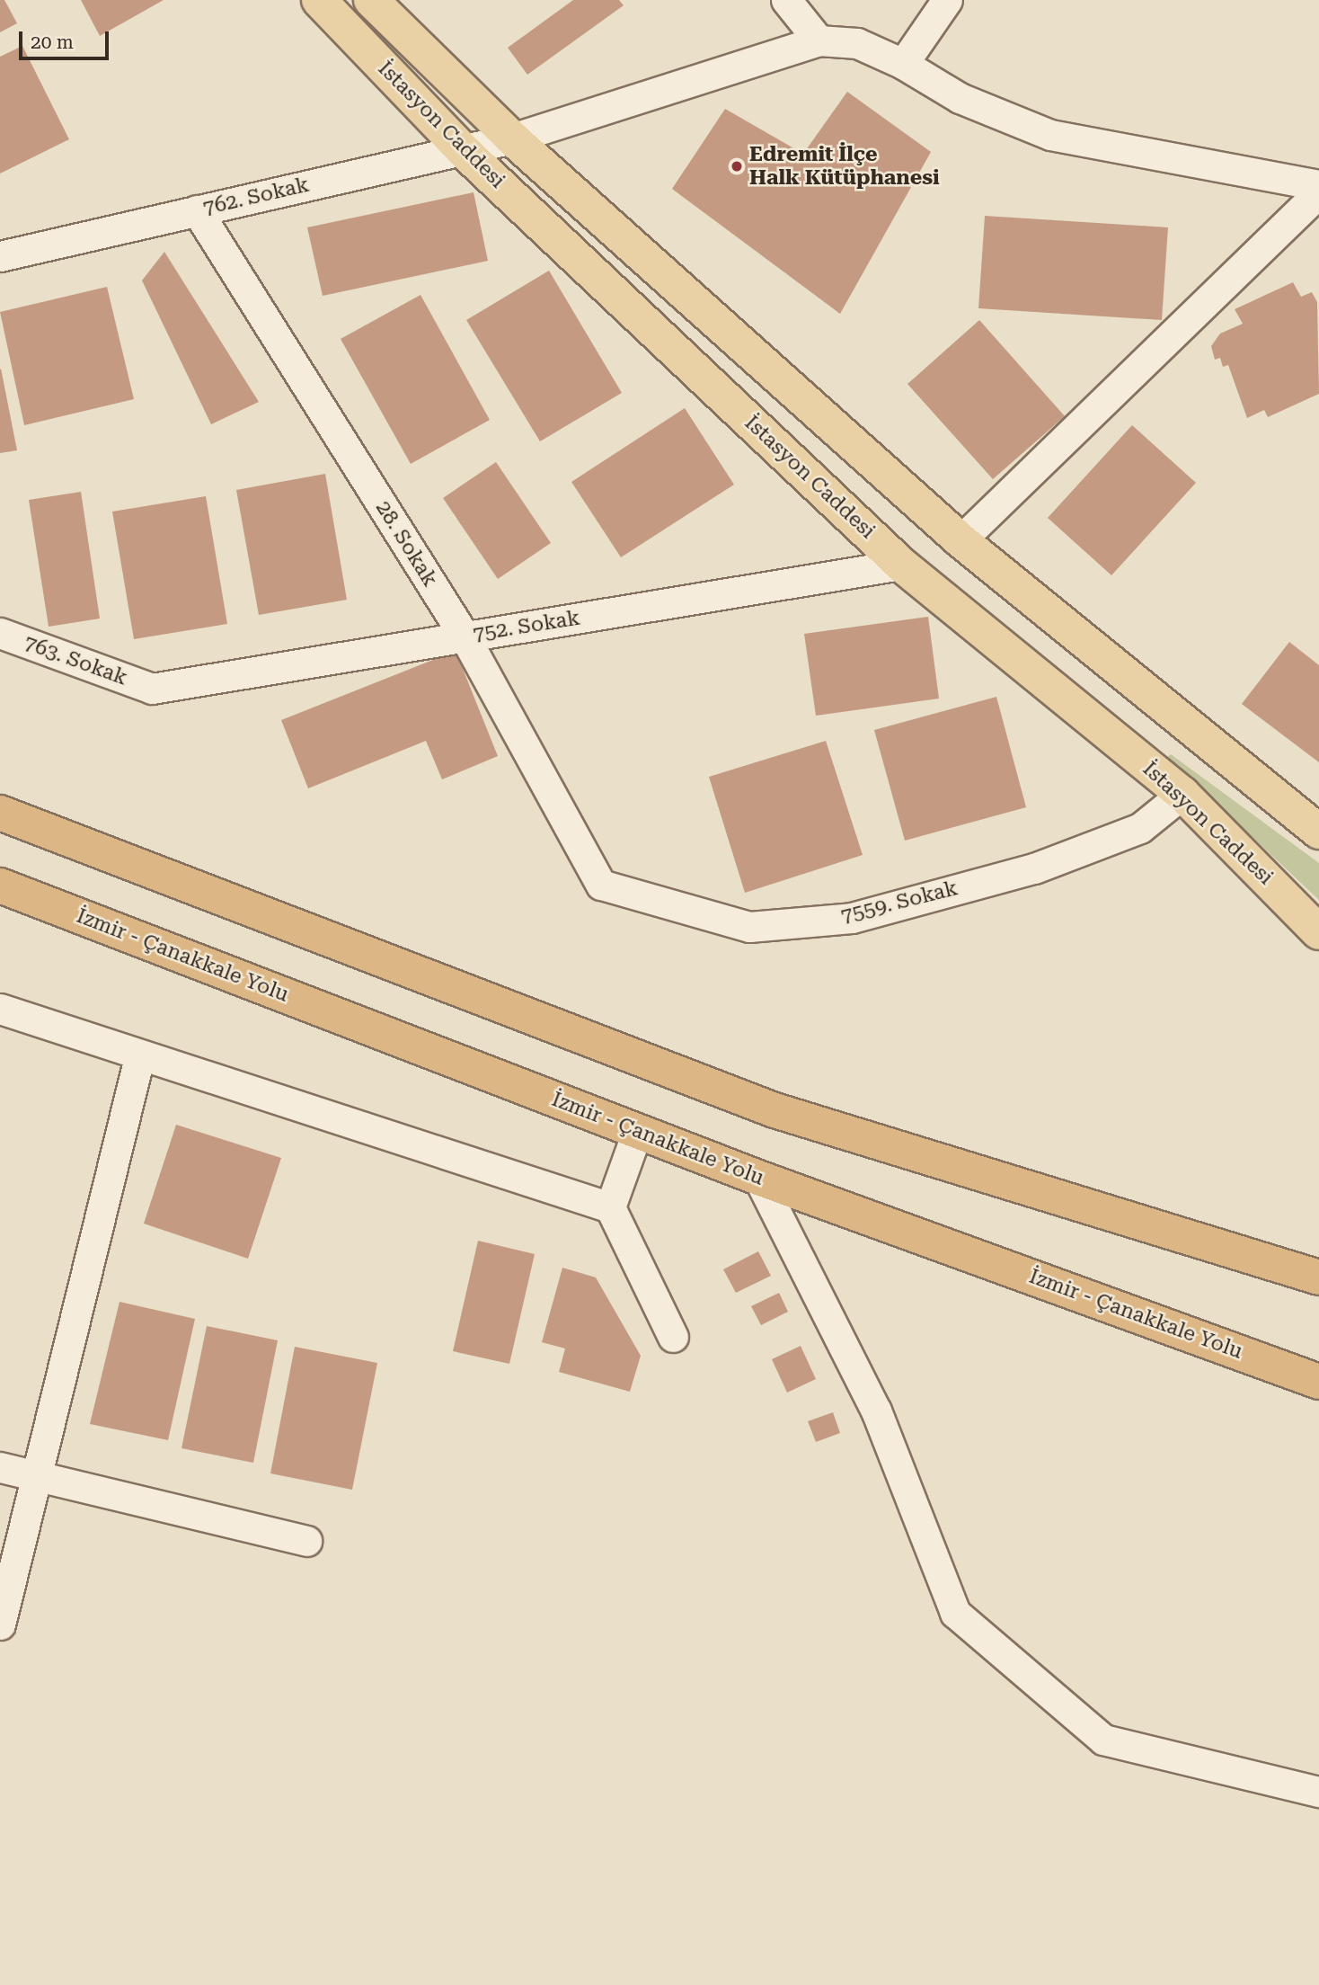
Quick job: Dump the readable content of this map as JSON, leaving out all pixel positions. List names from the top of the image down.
{
  "streets": {
    "highway": ["İzmir - Çanakkale Yolu"],
    "main road": ["İstasyon Caddesi"],
    "street": [
      "762. Sokak",
      "28. Sokak",
      "752. Sokak",
      "763. Sokak",
      "7559. Sokak"
    ]
  },
  "crossings": [
    ["İstasyon Caddesi", "762. Sokak"],
    ["İstasyon Caddesi", "752. Sokak"],
    ["İstasyon Caddesi", "7559. Sokak"],
    ["762. Sokak", "28. Sokak"],
    ["28. Sokak", "752. Sokak"],
    ["28. Sokak", "7559. Sokak"],
    ["752. Sokak", "763. Sokak"]
  ],
  "places": ["Edremit İlçe Halk Kütüphanesi"],
  "scale_bar": "20 m"
}
